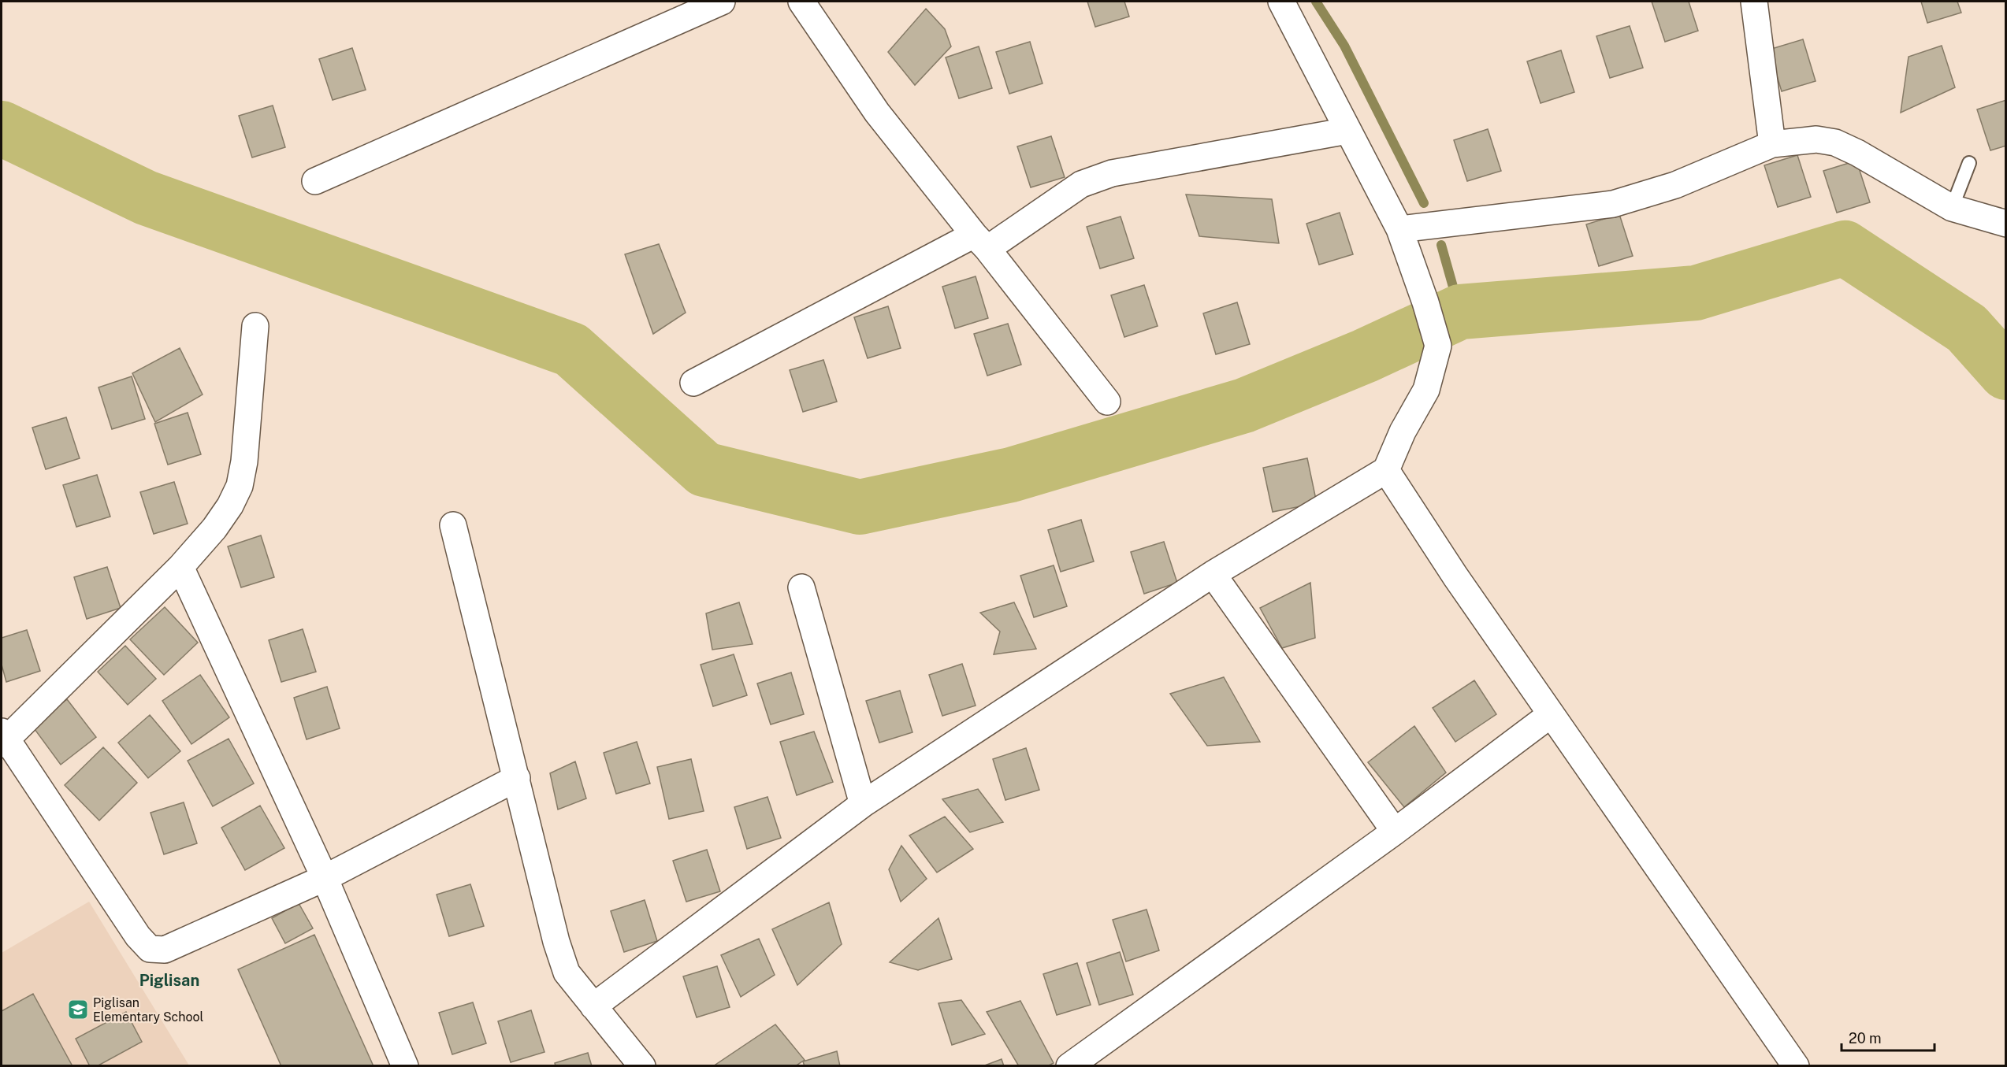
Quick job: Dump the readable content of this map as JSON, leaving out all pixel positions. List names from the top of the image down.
{
  "districts": ["Piglisan"],
  "places": {
    "school or university": ["Piglisan Elementary School"]
  },
  "scale_bar": "20 m"
}
